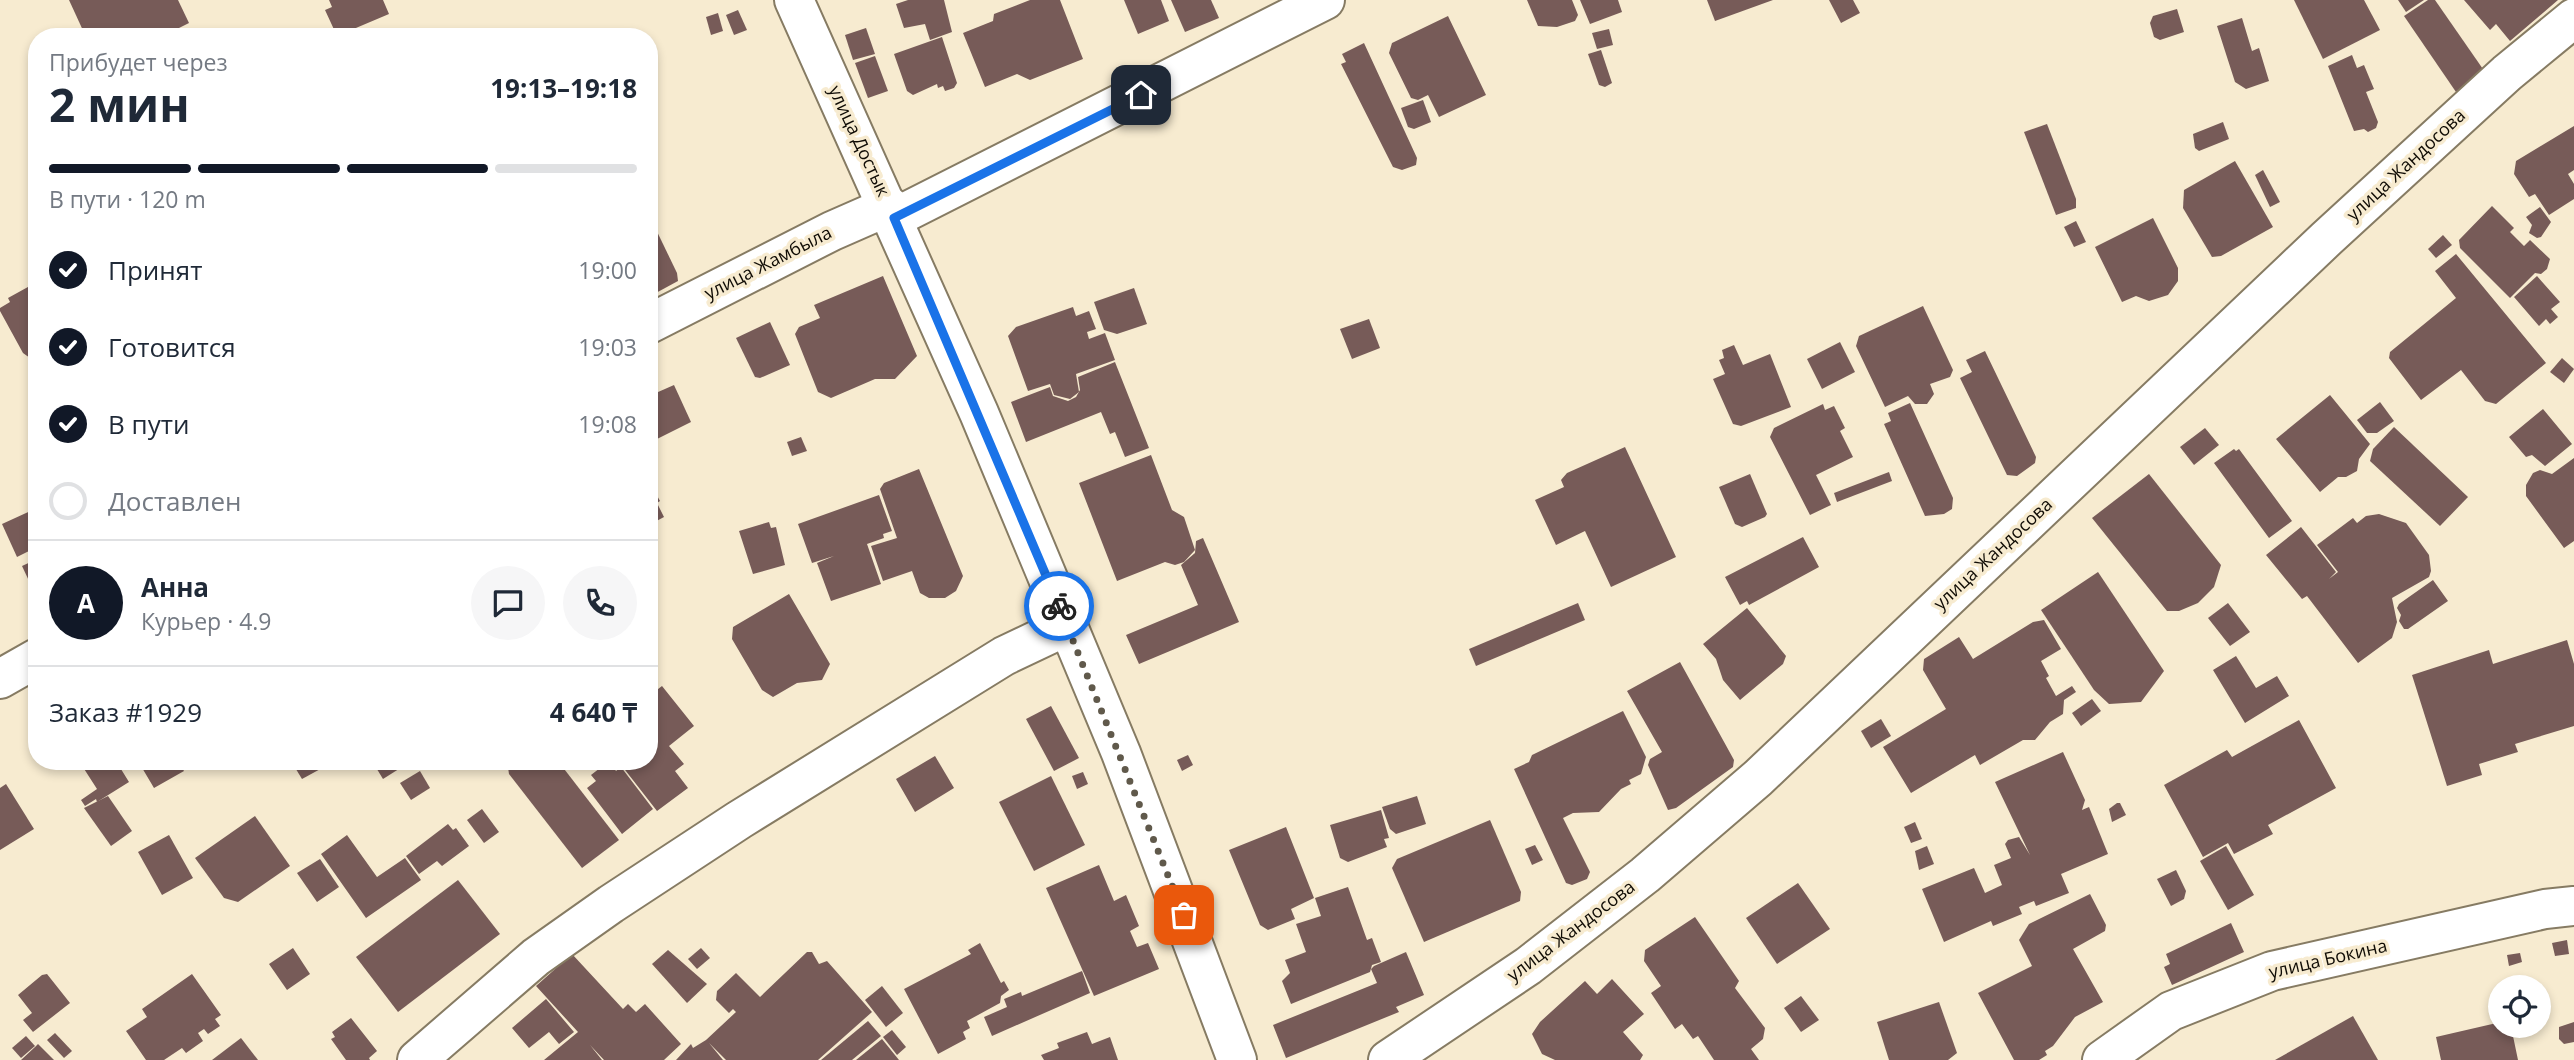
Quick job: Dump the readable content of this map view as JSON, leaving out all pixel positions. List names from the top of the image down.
{
  "streets": {
    "street": [
      "улица Достык",
      "улица Жандосова",
      "улица Жамбыла",
      "улица Бокина"
    ]
  },
  "crossings": [
    ["улица Достык", "улица Жамбыла"]
  ],
  "page": {
    "heading": ["2 мин", "Прибудет через", "19:13–19:18"],
    "panel": [
      "Анна",
      "Курьер · 4.9",
      "Заказ #1929",
      "4 640 ₸"
    ],
    "bar": "В пути · 120 m",
    "list": [
      ["Принят", "19:00"],
      ["Готовится", "19:03"],
      ["В пути", "19:08"],
      "Доставлен"
    ],
    "round": "А"
  }
}
